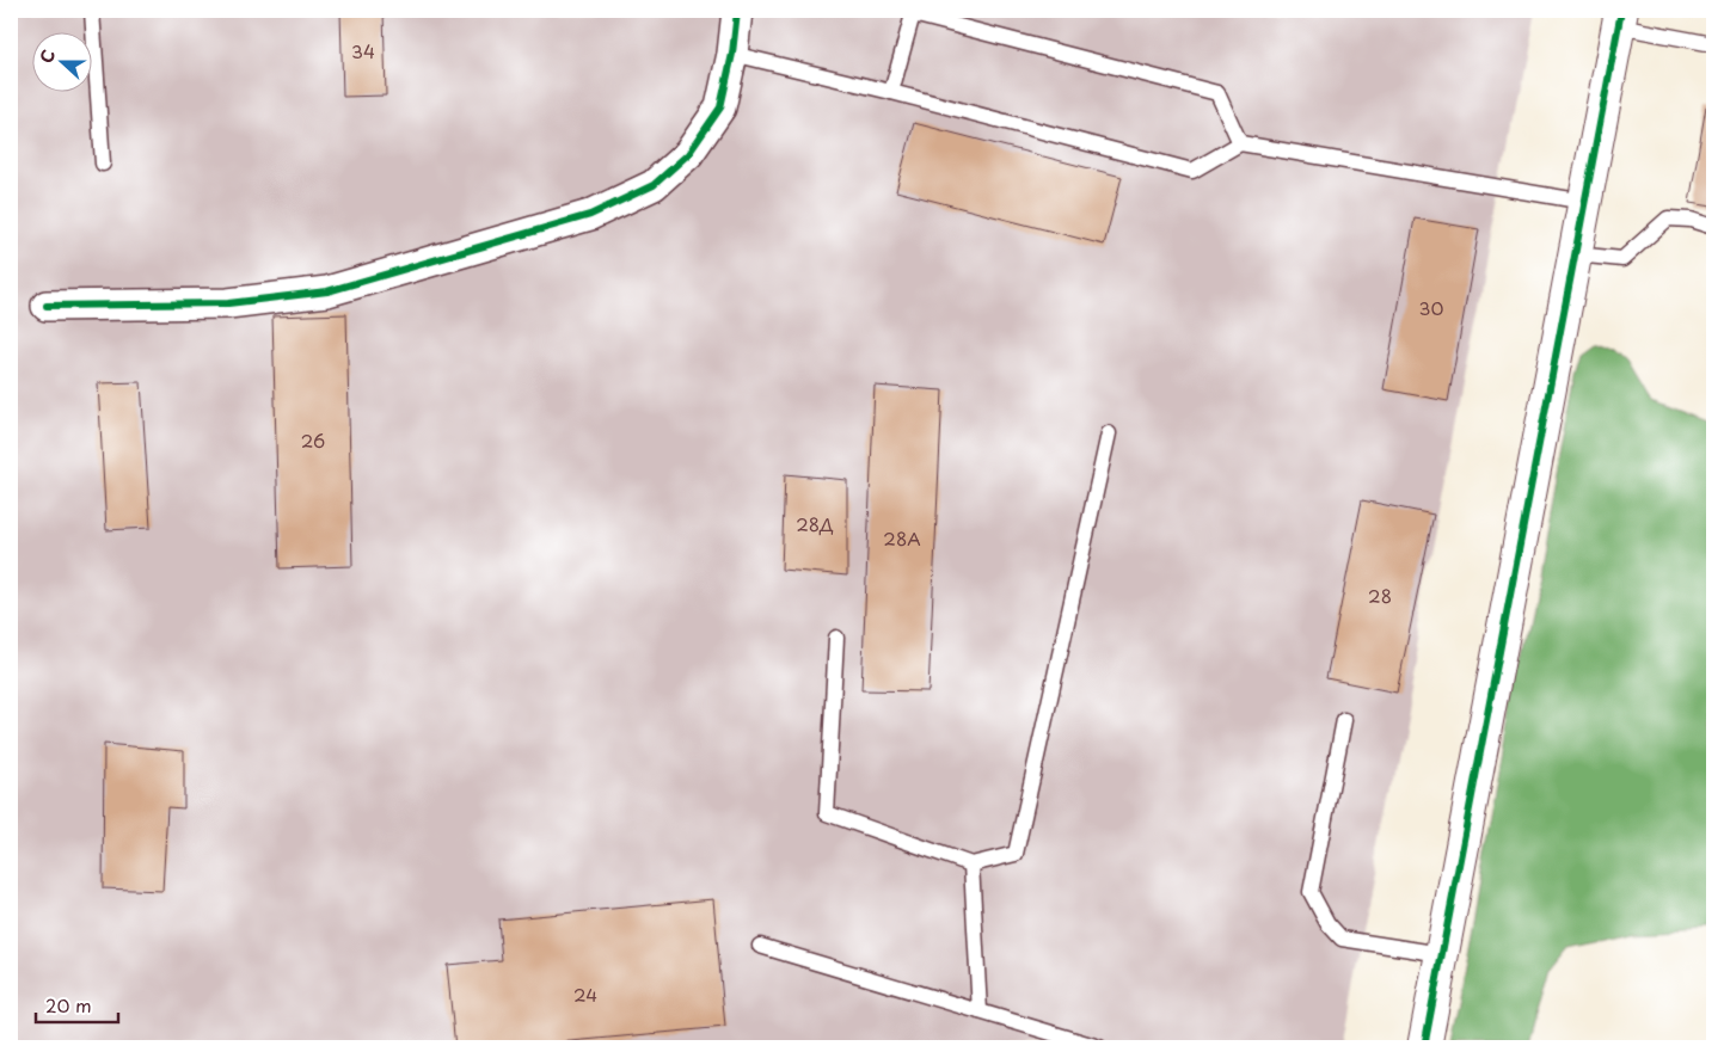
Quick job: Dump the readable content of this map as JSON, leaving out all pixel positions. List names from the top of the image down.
{
  "house_numbers": [
    "34",
    "30",
    "26",
    "28Д",
    "28А",
    "28",
    "24"
  ],
  "scale_bar": "20 m",
  "north": "left"
}
